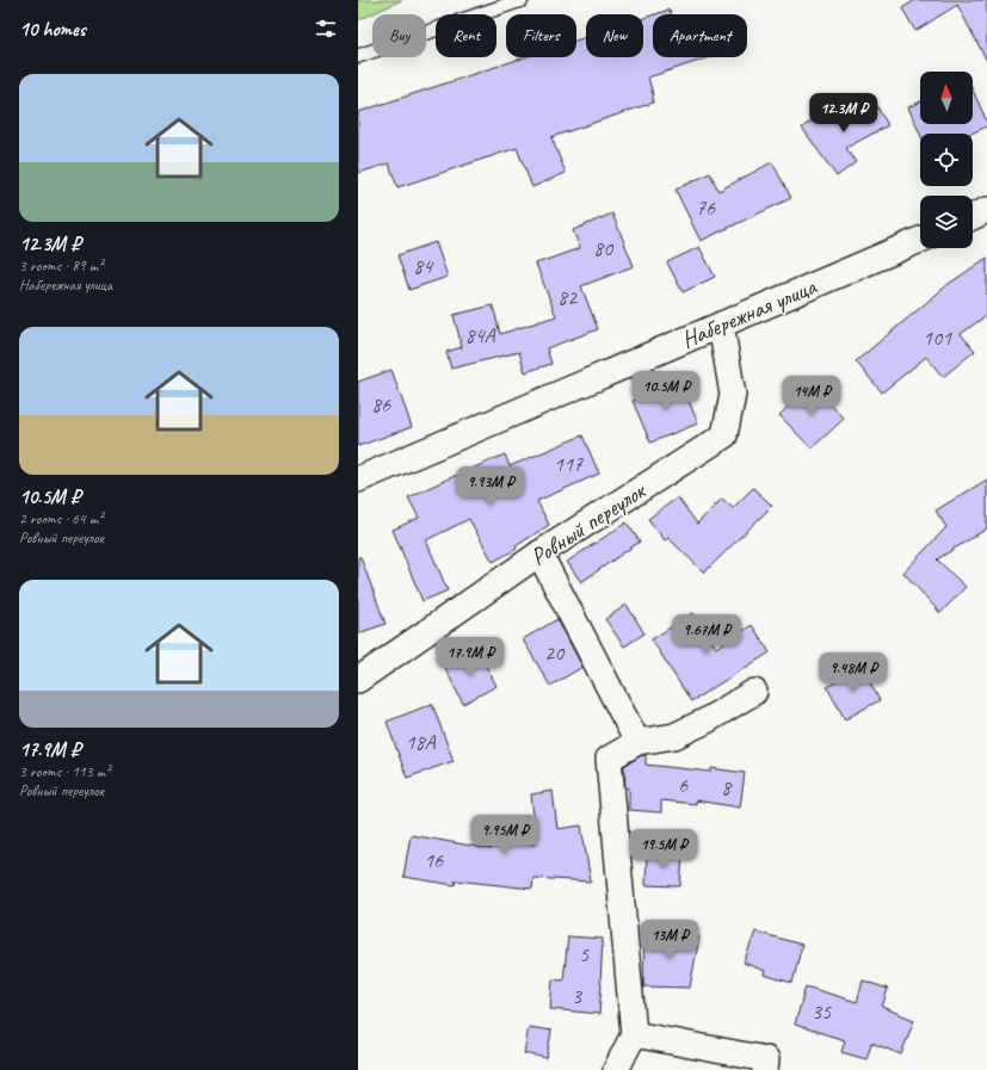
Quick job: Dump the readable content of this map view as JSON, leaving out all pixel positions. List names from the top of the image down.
{
  "streets": {
    "street": ["Набережная улица", "Ровный переулок"]
  },
  "crossings": [
    ["Набережная улица", "Ровный переулок"]
  ],
  "house_numbers": [
    "76",
    "80",
    "84",
    "82",
    "84А",
    "101",
    "86",
    "117",
    "20",
    "18А",
    "6",
    "8",
    "16",
    "5",
    "3",
    "35"
  ],
  "north": "top",
  "page": {
    "heading": "10 homes",
    "chip": [
      "Buy",
      "Rent",
      "Filters",
      "New",
      "Apartment"
    ],
    "list": [
      {
        "name": "12.3M ₽",
        "note": "3 rooms · 89 m² · Набережная улица"
      },
      {
        "name": "10.5M ₽",
        "note": "2 rooms · 64 m² · Ровный переулок"
      },
      {
        "name": "17.9M ₽",
        "note": "3 rooms · 113 m² · Ровный переулок"
      }
    ],
    "price": [
      "12.3M ₽",
      "10.5M ₽",
      "14M ₽",
      "9.93M ₽",
      "9.67M ₽",
      "17.9M ₽",
      "9.48M ₽",
      "9.95M ₽",
      "19.5M ₽",
      "13M ₽"
    ]
  }
}
